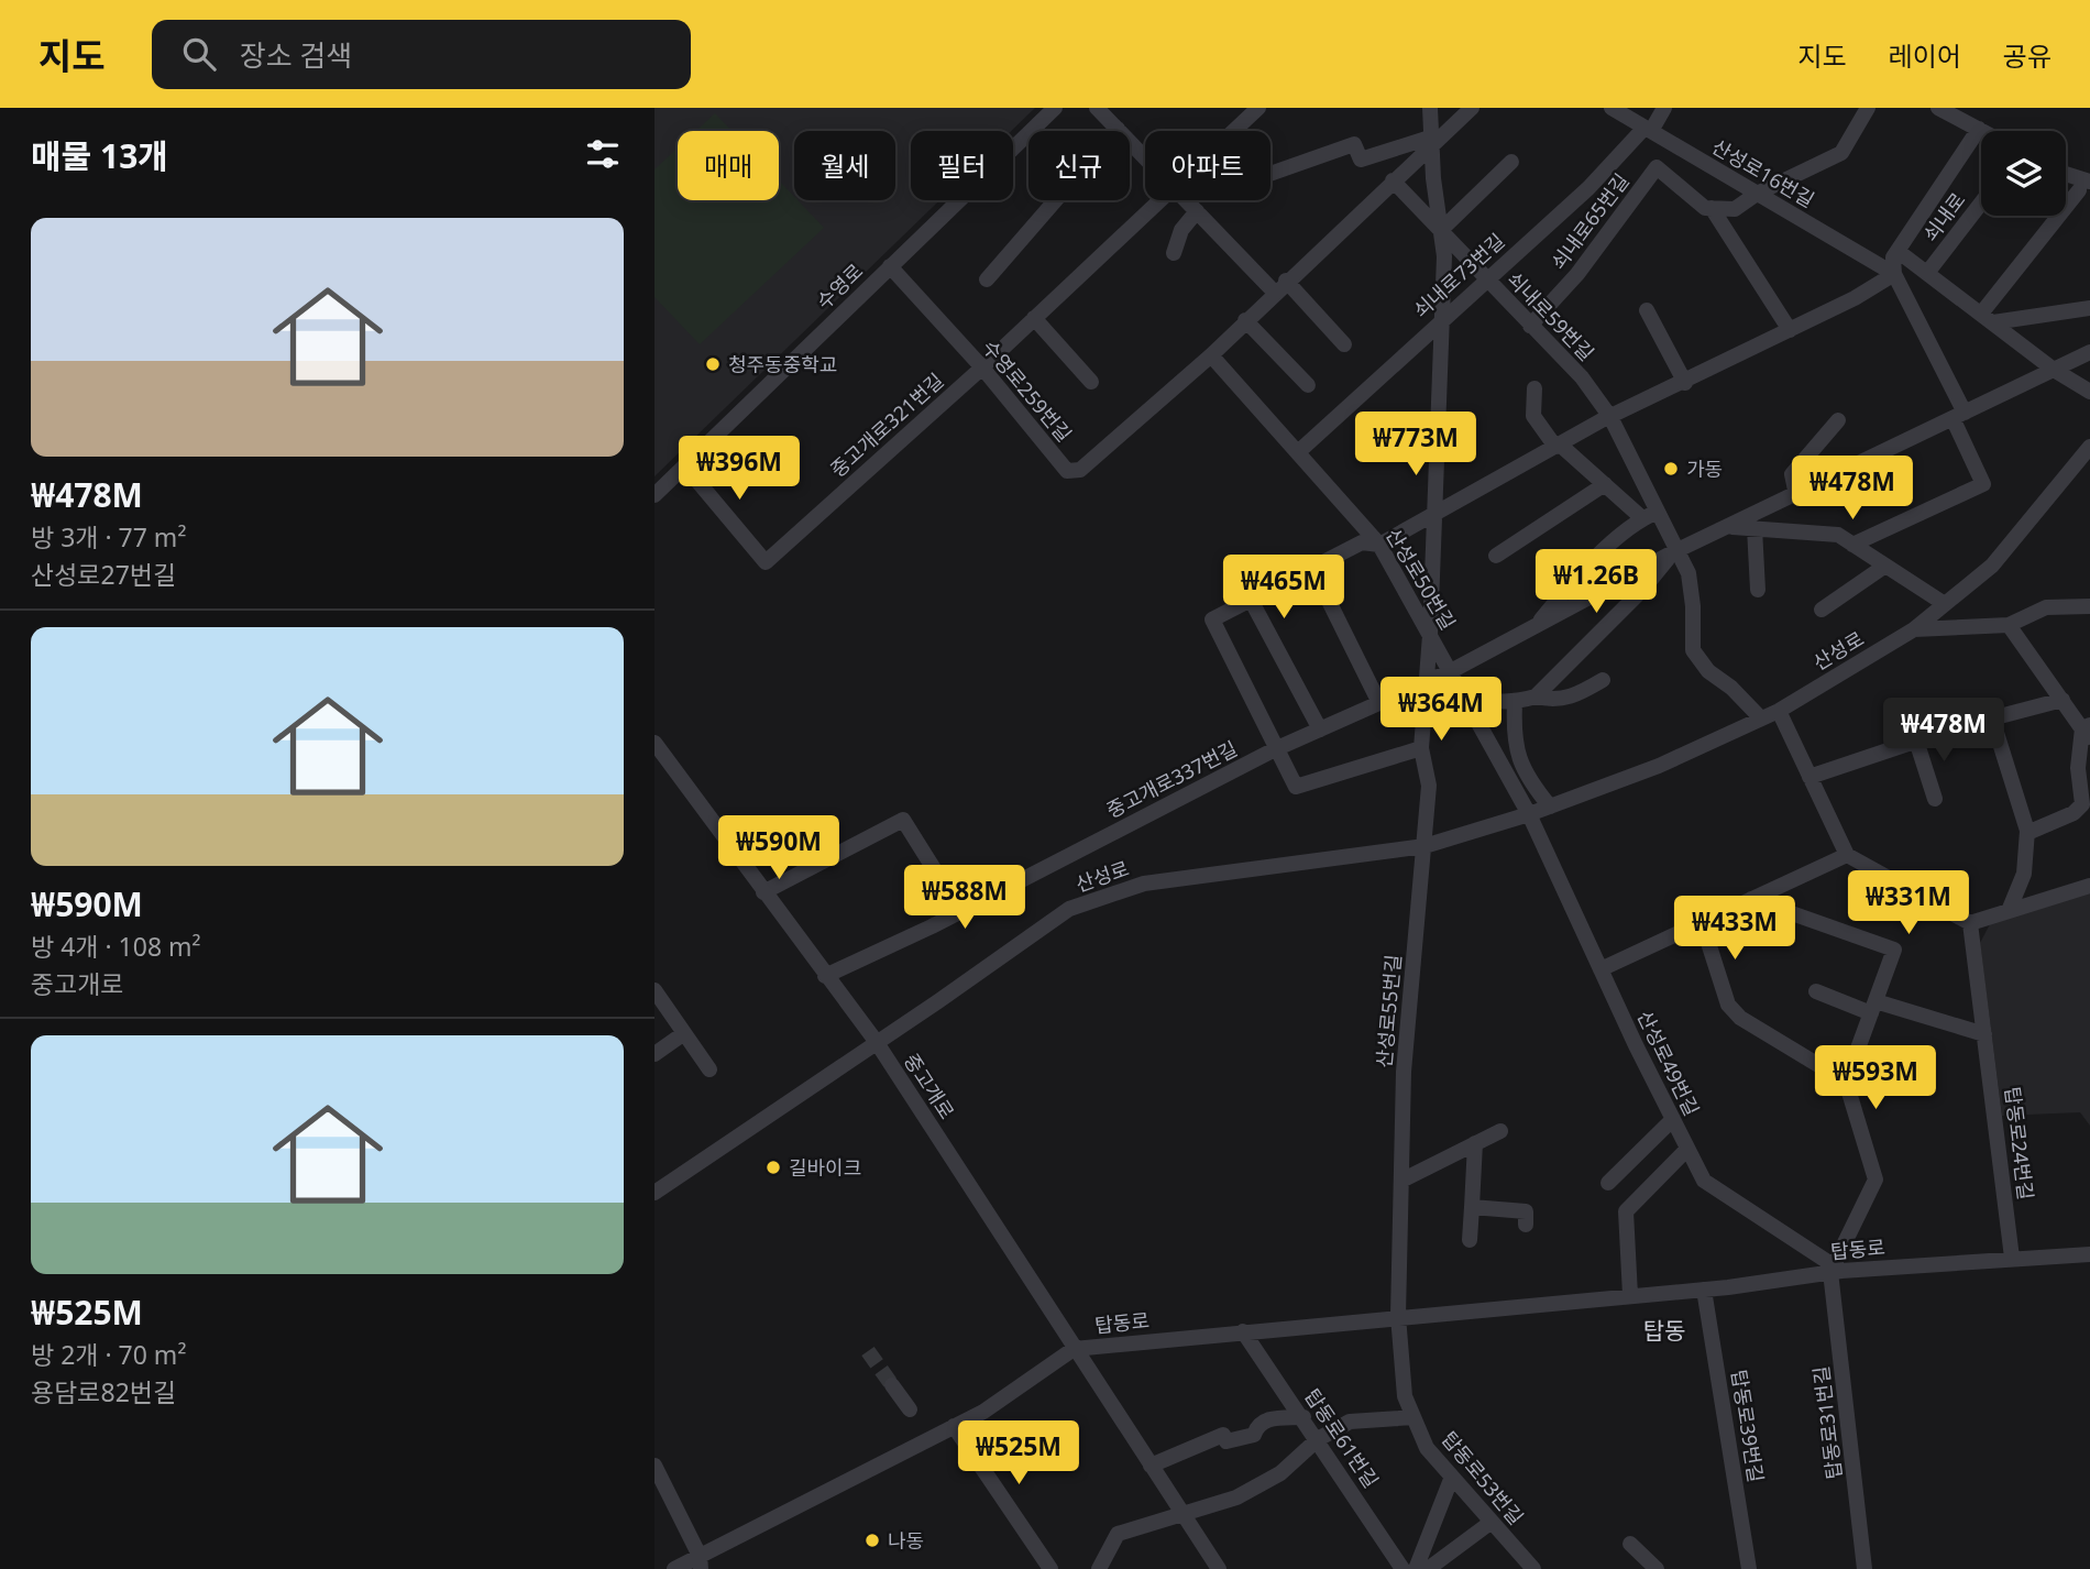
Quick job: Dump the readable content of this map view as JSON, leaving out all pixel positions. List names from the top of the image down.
{
  "streets": {
    "street": [
      "산성로16번길",
      "쇠내로",
      "쇠내로65번길",
      "쇠내로73번길",
      "수영로",
      "쇠내로59번길",
      "수영로259번길",
      "중고개로321번길",
      "산성로50번길",
      "산성로",
      "중고개로337번길",
      "산성로55번길",
      "산성로49번길",
      "중고개로",
      "탑동로24번길",
      "탑동로",
      "탑동로31번길",
      "탑동로39번길",
      "탑동로61번길",
      "탑동로53번길"
    ]
  },
  "crossings": [
    ["산성로16번길", "쇠내로73번길"],
    ["쇠내로65번길", "쇠내로59번길"],
    ["쇠내로73번길", "쇠내로59번길"],
    ["쇠내로73번길", "산성로50번길"],
    ["수영로", "수영로259번길"],
    ["수영로", "중고개로321번길"],
    ["쇠내로59번길", "수영로259번길"],
    ["쇠내로59번길", "산성로"],
    ["쇠내로59번길", "중고개로337번길"],
    ["수영로259번길", "중고개로321번길"],
    ["수영로259번길", "산성로50번길"],
    ["산성로50번길", "산성로"],
    ["산성로50번길", "중고개로337번길"],
    ["산성로50번길", "산성로55번길"],
    ["산성로50번길", "산성로49번길"],
    ["산성로", "산성로55번길"],
    ["산성로", "산성로49번길"],
    ["산성로", "중고개로"],
    ["중고개로337번길", "산성로55번길"],
    ["중고개로337번길", "중고개로"],
    ["산성로55번길", "탑동로"],
    ["산성로55번길", "탑동로53번길"],
    ["산성로49번길", "탑동로"],
    ["산성로49번길", "탑동로31번길"],
    ["중고개로", "탑동로"],
    ["탑동로24번길", "탑동로"],
    ["탑동로", "탑동로31번길"],
    ["탑동로", "탑동로39번길"],
    ["탑동로", "탑동로61번길"],
    ["탑동로", "탑동로53번길"]
  ],
  "districts": ["탑동"],
  "places": [
    "청주동중학교",
    "가동",
    "길바이크",
    "나동"
  ],
  "page": {
    "header": "지도",
    "search": "장소 검색",
    "nav": ["지도", "레이어", "공유"],
    "heading": "매물 13개",
    "chip": [
      "매매",
      "월세",
      "필터",
      "신규",
      "아파트"
    ],
    "list": [
      {
        "name": "₩478M",
        "note": "방 3개 · 77 m² · 산성로27번길"
      },
      {
        "name": "₩590M",
        "note": "방 4개 · 108 m² · 중고개로"
      },
      {
        "name": "₩525M",
        "note": "방 2개 · 70 m² · 용담로82번길"
      }
    ],
    "price": [
      "₩773M",
      "₩396M",
      "₩478M",
      "₩1.26B",
      "₩465M",
      "₩364M",
      "₩478M",
      "₩590M",
      "₩588M",
      "₩331M",
      "₩433M",
      "₩593M",
      "₩525M"
    ]
  }
}
